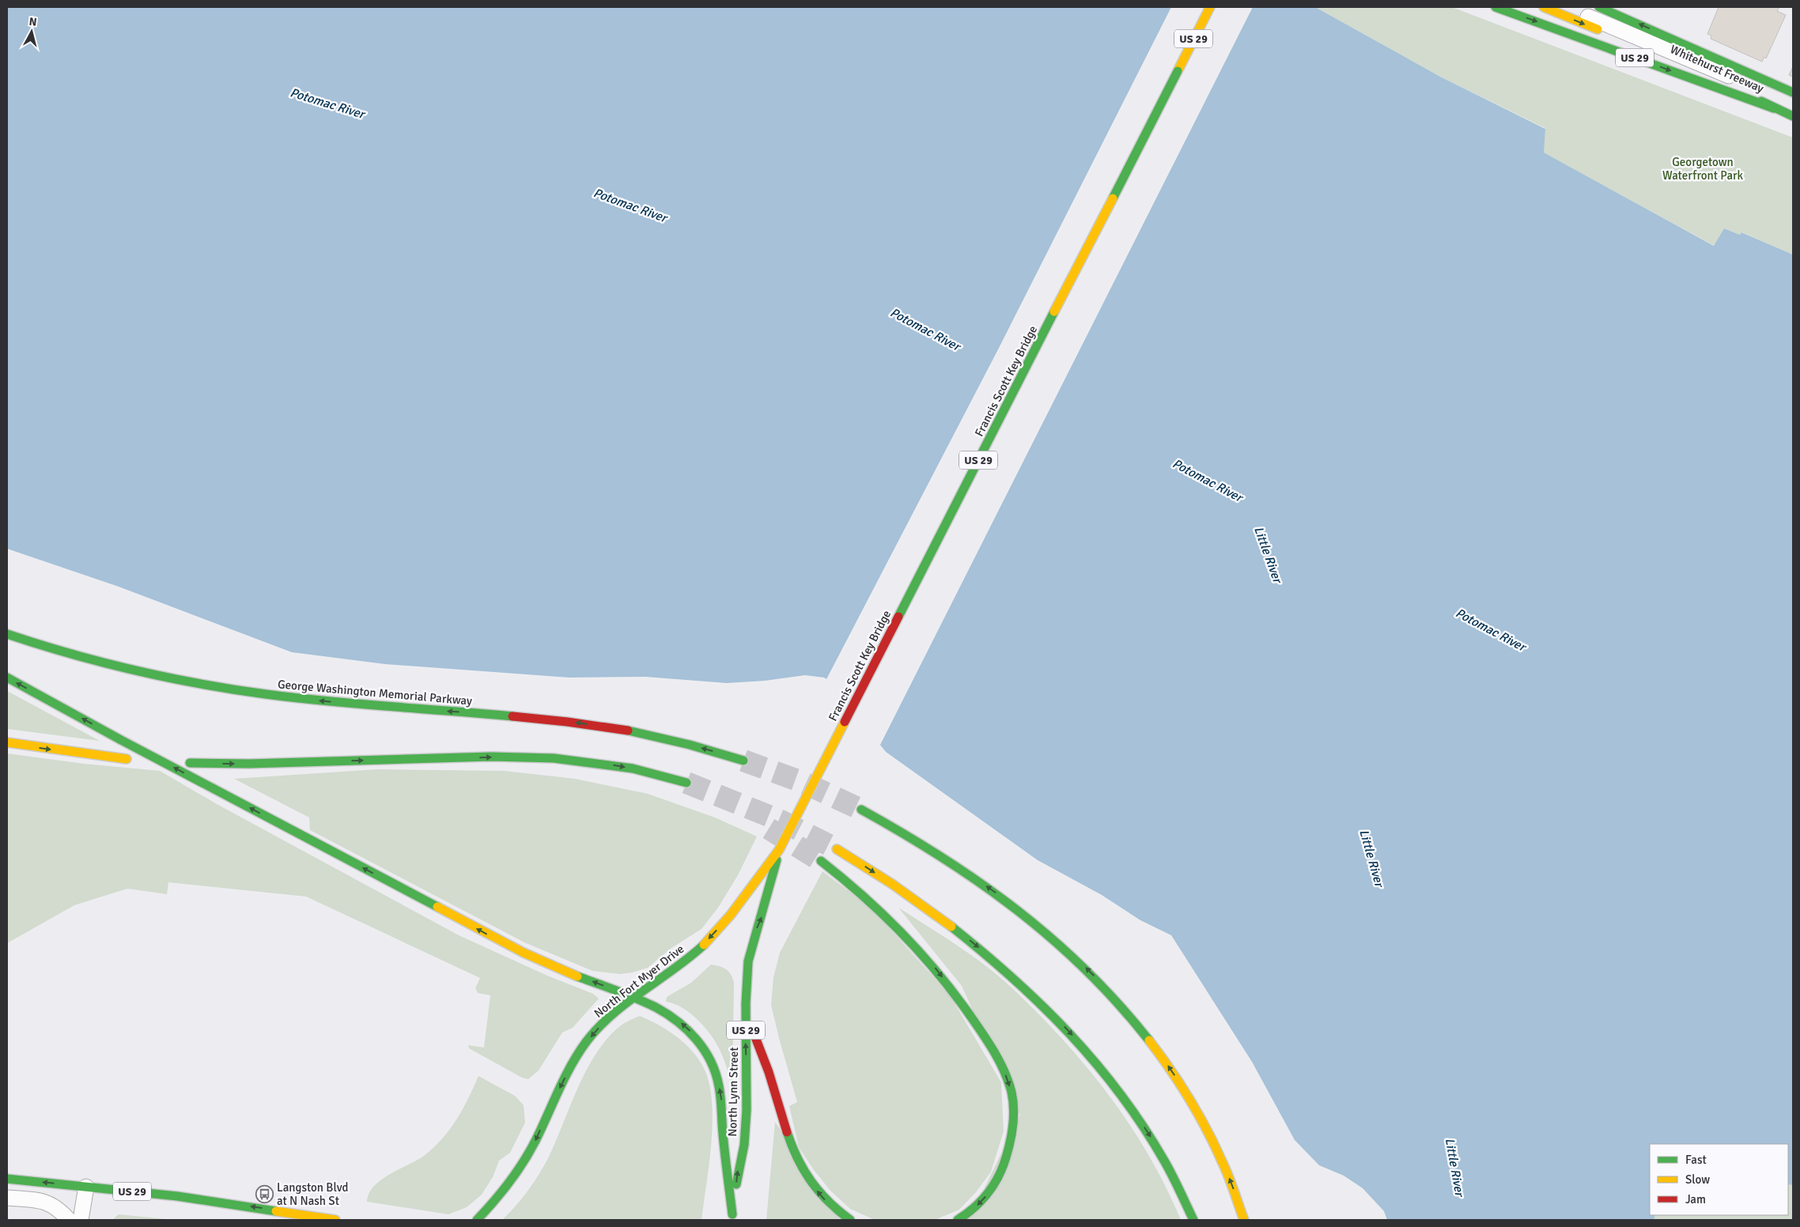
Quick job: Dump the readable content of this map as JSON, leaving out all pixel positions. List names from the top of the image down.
{
  "streets": {
    "main road": [
      "US 29",
      "Whitehurst Freeway",
      "Francis Scott Key Bridge",
      "George Washington Memorial Parkway",
      "North Fort Myer Drive",
      "North Lynn Street"
    ]
  },
  "crossings": [
    ["US 29", "Whitehurst Freeway"],
    ["Francis Scott Key Bridge", "North Fort Myer Drive"],
    ["Francis Scott Key Bridge", "North Lynn Street"],
    ["North Fort Myer Drive", "North Lynn Street"]
  ],
  "one_way": ["North Fort Myer Drive", "North Lynn Street"],
  "water": ["Potomac River", "Little River"],
  "parks": ["Georgetown Waterfront Park"],
  "places": {
    "bus stop": ["Langston Blvd at N Nash St"]
  },
  "legend": ["Fast", "Slow", "Jam"],
  "north": "top"
}
